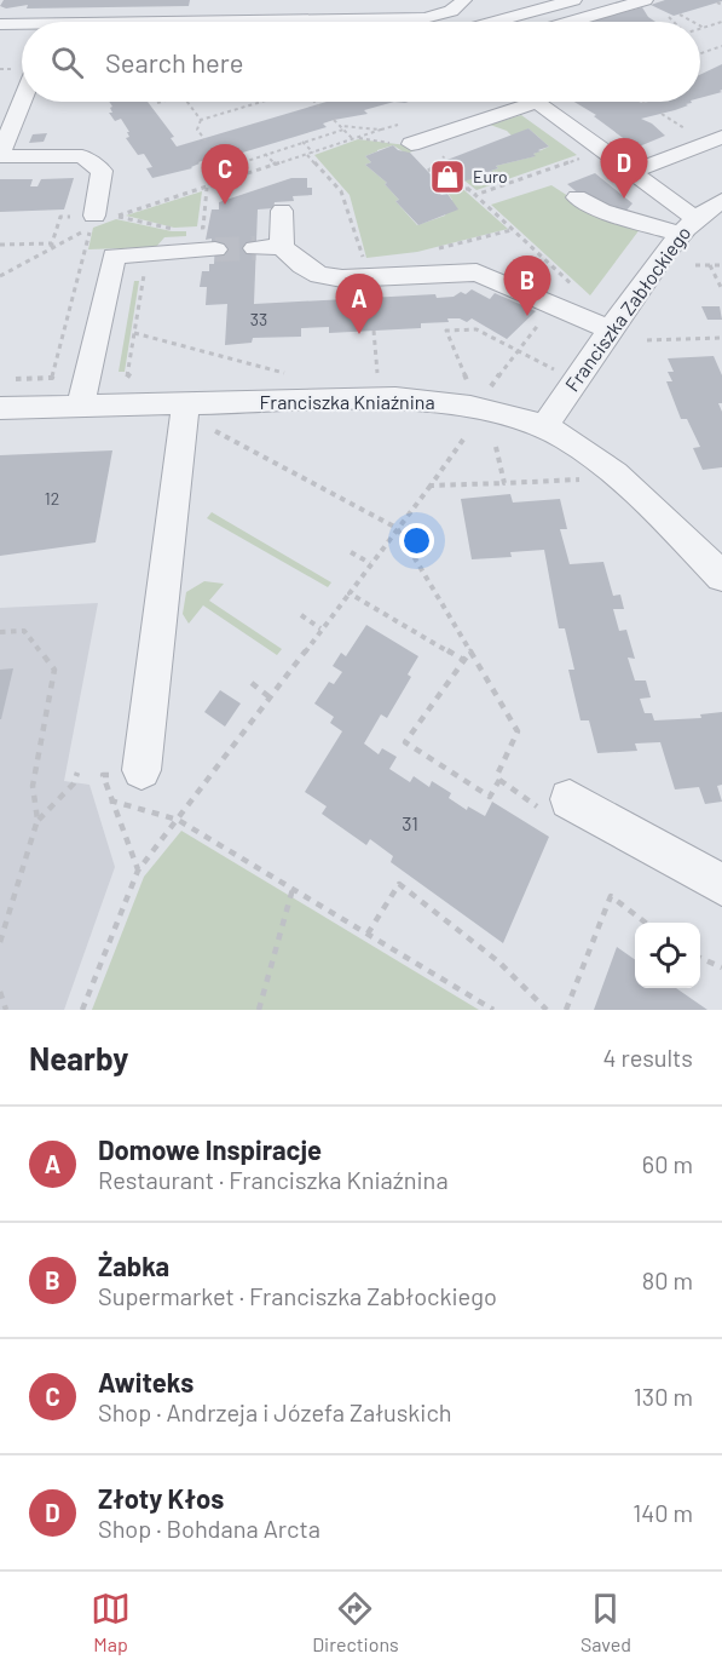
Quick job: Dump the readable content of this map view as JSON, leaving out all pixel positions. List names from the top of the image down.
{
  "streets": {
    "street": ["Franciszka Zabłockiego", "Franciszka Kniaźnina"]
  },
  "crossings": [
    ["Franciszka Zabłockiego", "Franciszka Kniaźnina"]
  ],
  "places": {
    "shop": ["Euro"]
  },
  "house_numbers": ["33", "12", "31"],
  "page": {
    "search": "Search here",
    "pins": [
      "D",
      "C",
      "B",
      "A"
    ],
    "heading": ["Nearby", "4 results"],
    "list": [
      {
        "mark": "A",
        "name": "Domowe Inspiracje",
        "note": "Restaurant · Franciszka Kniaźnina",
        "value": "60 m"
      },
      {
        "mark": "B",
        "name": "Żabka",
        "note": "Supermarket · Franciszka Zabłockiego",
        "value": "80 m"
      },
      {
        "mark": "C",
        "name": "Awiteks",
        "note": "Shop · Andrzeja i Józefa Załuskich",
        "value": "130 m"
      },
      {
        "mark": "D",
        "name": "Złoty Kłos",
        "note": "Shop · Bohdana Arcta",
        "value": "140 m"
      }
    ],
    "nav": ["Map", "Directions", "Saved"]
  }
}
